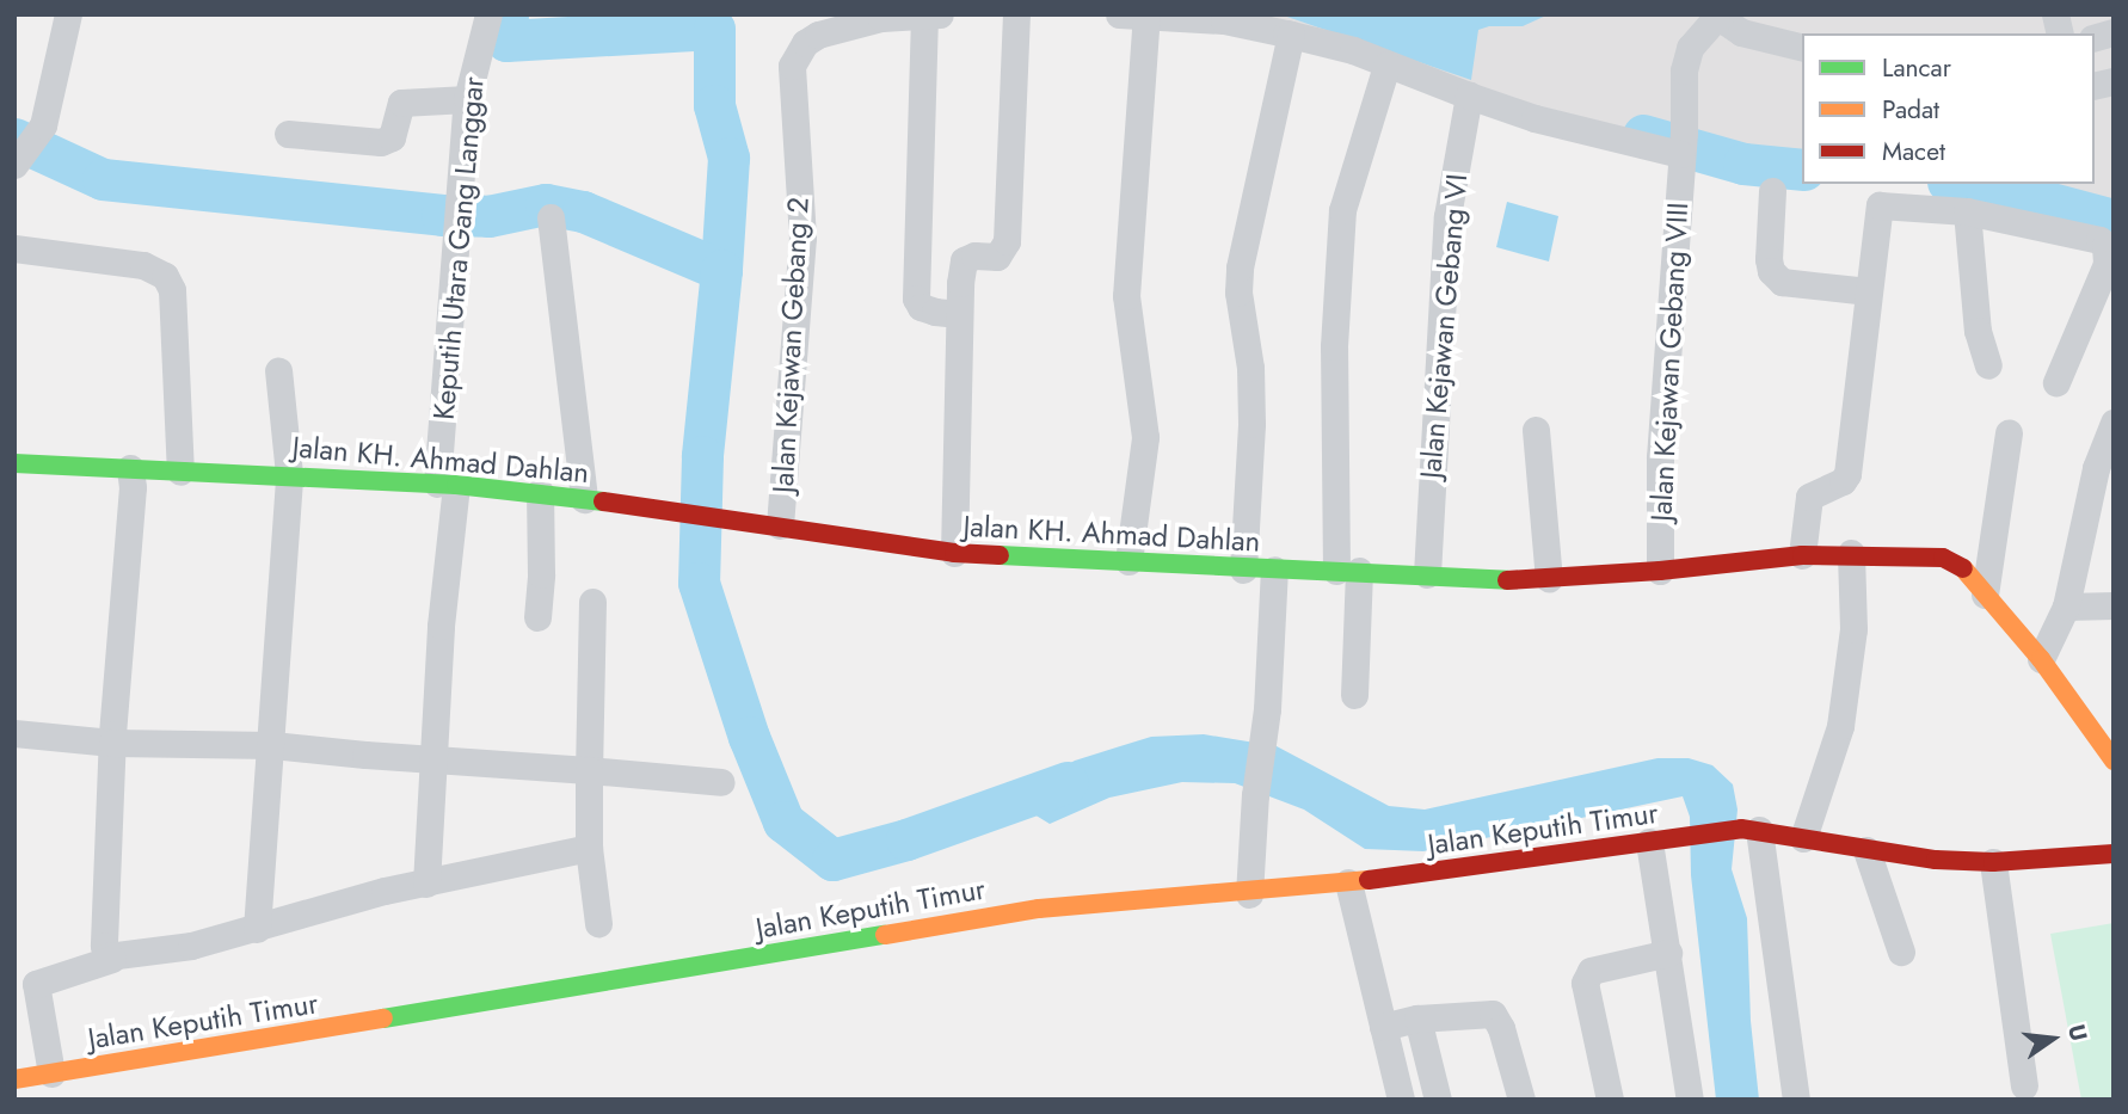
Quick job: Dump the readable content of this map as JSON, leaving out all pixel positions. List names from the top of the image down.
{
  "streets": {
    "street": [
      "Keputih Utara Gang Langgar",
      "Jalan Kejawan Gebang VI",
      "Jalan Kejawan Gebang 2",
      "Jalan Kejawan Gebang VIII",
      "Jalan KH. Ahmad Dahlan",
      "Jalan Keputih Timur"
    ]
  },
  "crossings": [
    ["Keputih Utara Gang Langgar", "Jalan KH. Ahmad Dahlan"],
    ["Jalan Kejawan Gebang VI", "Jalan KH. Ahmad Dahlan"],
    ["Jalan Kejawan Gebang 2", "Jalan KH. Ahmad Dahlan"],
    ["Jalan Kejawan Gebang VIII", "Jalan KH. Ahmad Dahlan"]
  ],
  "legend": ["Lancar", "Padat", "Macet"],
  "north": "right"
}
